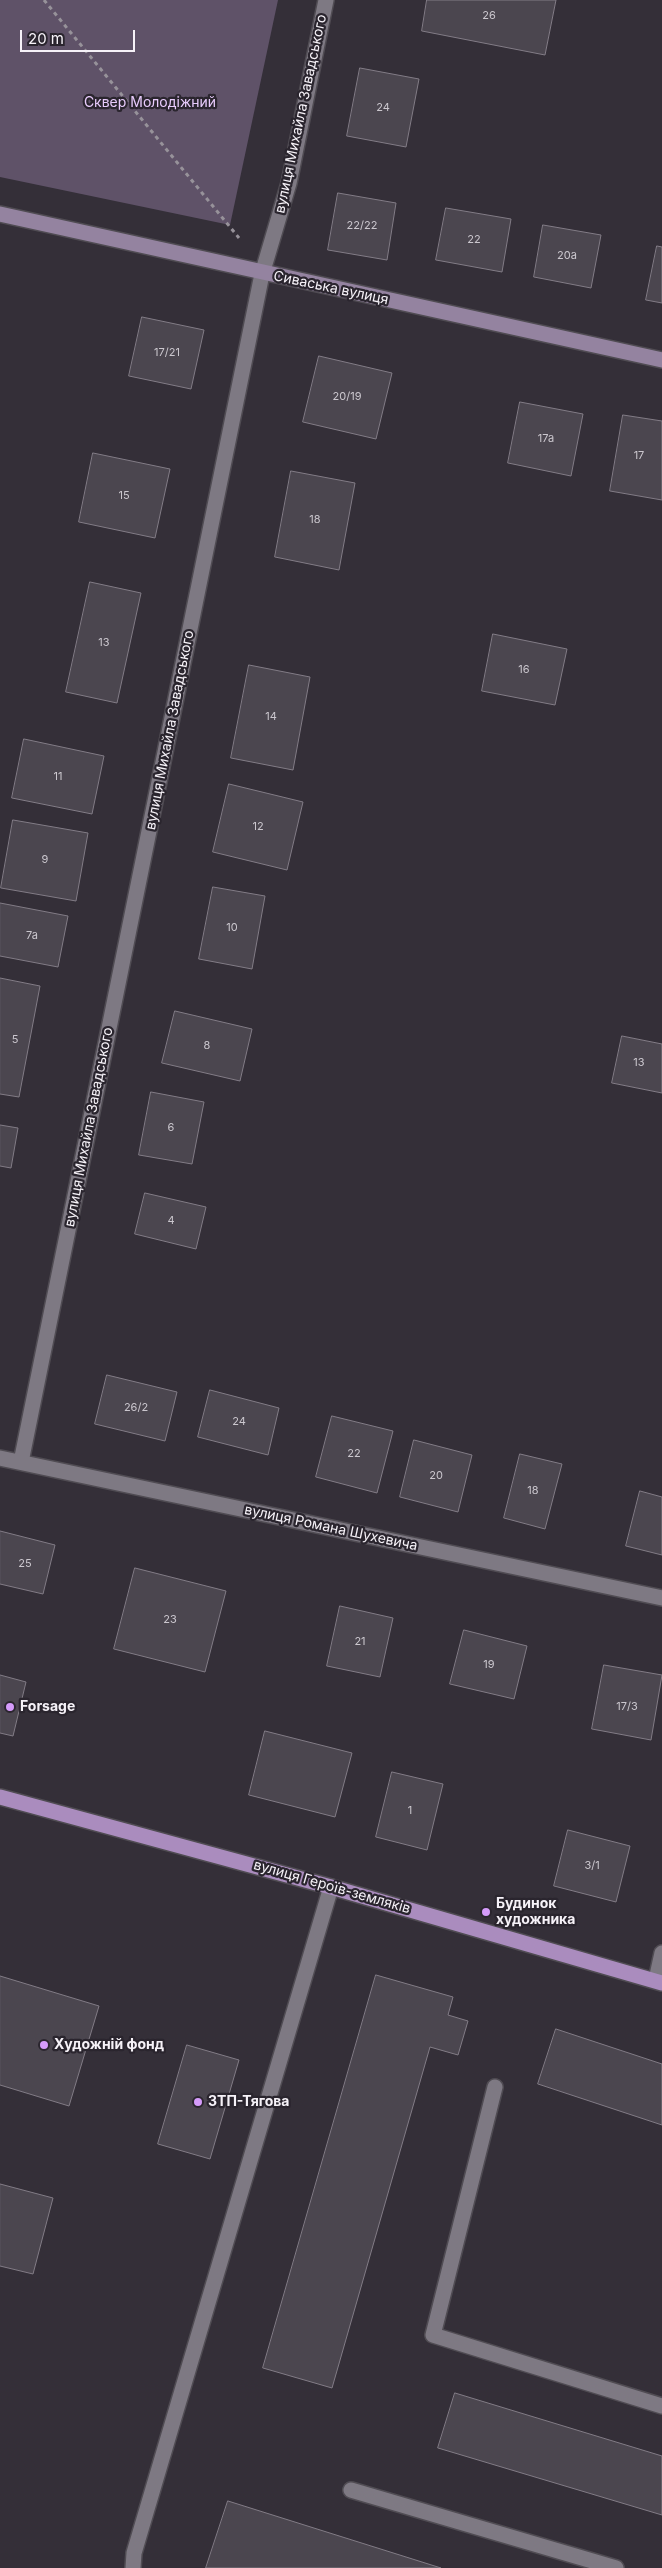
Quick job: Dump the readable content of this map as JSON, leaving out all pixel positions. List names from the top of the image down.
{
  "streets": {
    "main road": ["вулиця Героїв-земляків"],
    "street": ["вулиця Михайла Завадського", "Сиваська вулиця", "вулиця Романа Шухевича"]
  },
  "crossings": [
    ["вулиця Михайла Завадського", "Сиваська вулиця"],
    ["вулиця Михайла Завадського", "вулиця Романа Шухевича"]
  ],
  "parks": ["Сквер Молодіжний"],
  "places": [
    "Forsage",
    "Будинок художника",
    "Художній фонд",
    "ЗТП-Тягова"
  ],
  "house_numbers": [
    "26",
    "24",
    "22/22",
    "22",
    "20а",
    "17/21",
    "20/19",
    "17а",
    "17",
    "15",
    "18",
    "13",
    "16",
    "14",
    "11",
    "12",
    "9",
    "10",
    "7а",
    "5",
    "8",
    "13",
    "6",
    "4",
    "26/2",
    "24",
    "22",
    "20",
    "18",
    "25",
    "23",
    "21",
    "19",
    "17/3",
    "1",
    "3/1"
  ],
  "scale_bar": "20 m"
}
